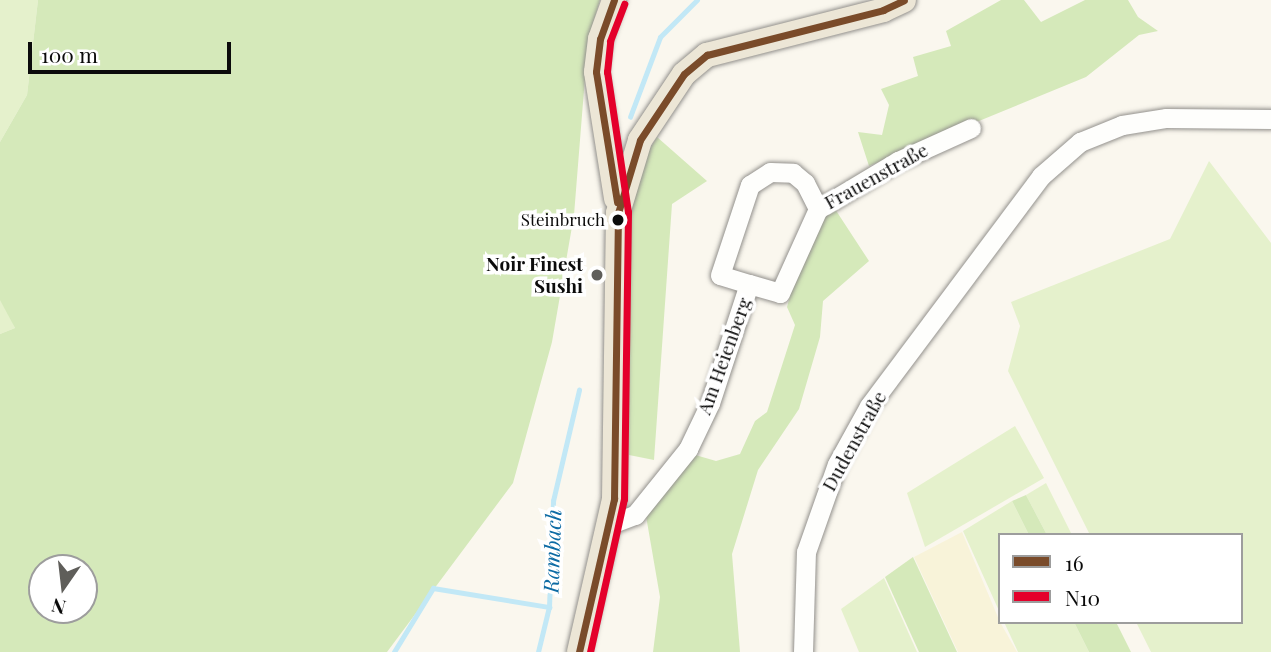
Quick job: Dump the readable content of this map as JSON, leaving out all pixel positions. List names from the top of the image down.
{
  "streets": {
    "street": ["Frauenstraße", "Am Heienberg", "Dudenstraße"]
  },
  "crossings": [
    ["Frauenstraße", "Am Heienberg"]
  ],
  "water": ["Rambach"],
  "places": ["Steinbruch", "Noir Finest Sushi"],
  "lines": ["transit line 16", "transit line N10"],
  "legend": ["16", "N10"],
  "scale_bar": "100 m",
  "north": "bottom"
}
